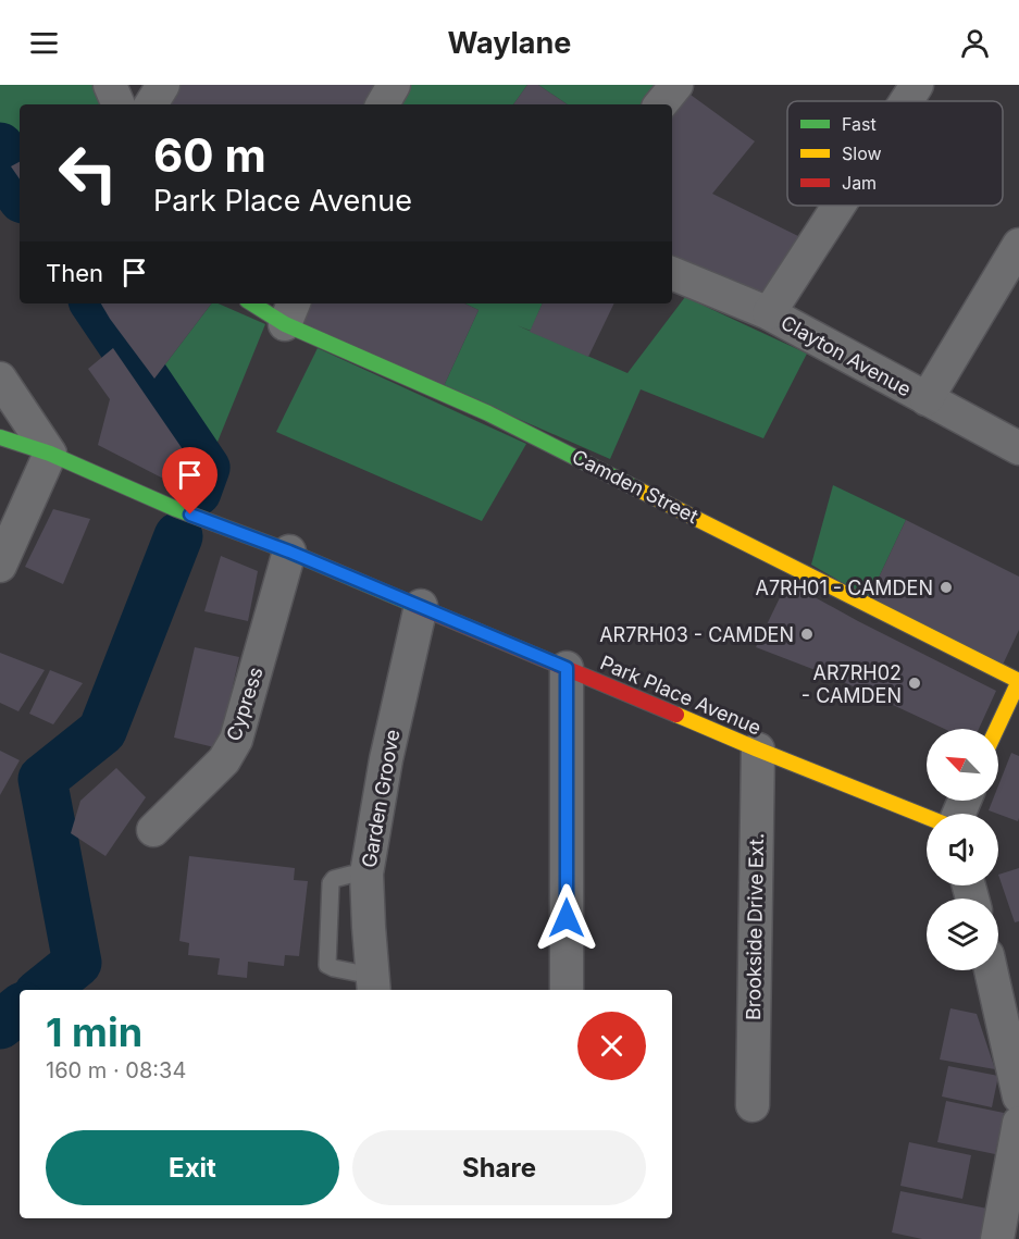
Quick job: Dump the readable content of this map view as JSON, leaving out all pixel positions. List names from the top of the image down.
{
  "streets": {
    "street": [
      "Clayton Avenue",
      "Camden Street",
      "Park Place Avenue",
      "Cypress",
      "Garden Groove",
      "Brookside Drive Ext."
    ]
  },
  "crossings": [
    ["Park Place Avenue", "Cypress"],
    ["Park Place Avenue", "Garden Groove"],
    ["Park Place Avenue", "Brookside Drive Ext."]
  ],
  "places": ["A7RH01 - CAMDEN", "AR7RH03 - CAMDEN", "AR7RH02 - CAMDEN"],
  "legend": ["Fast", "Slow", "Jam"],
  "north": "top left",
  "page": {
    "header": "Waylane",
    "turn": ["60 m", "Park Place Avenue"],
    "then": "Then",
    "heading": ["1 min", "160 m · 08:34"],
    "buttons": ["Exit", "Share"]
  }
}
